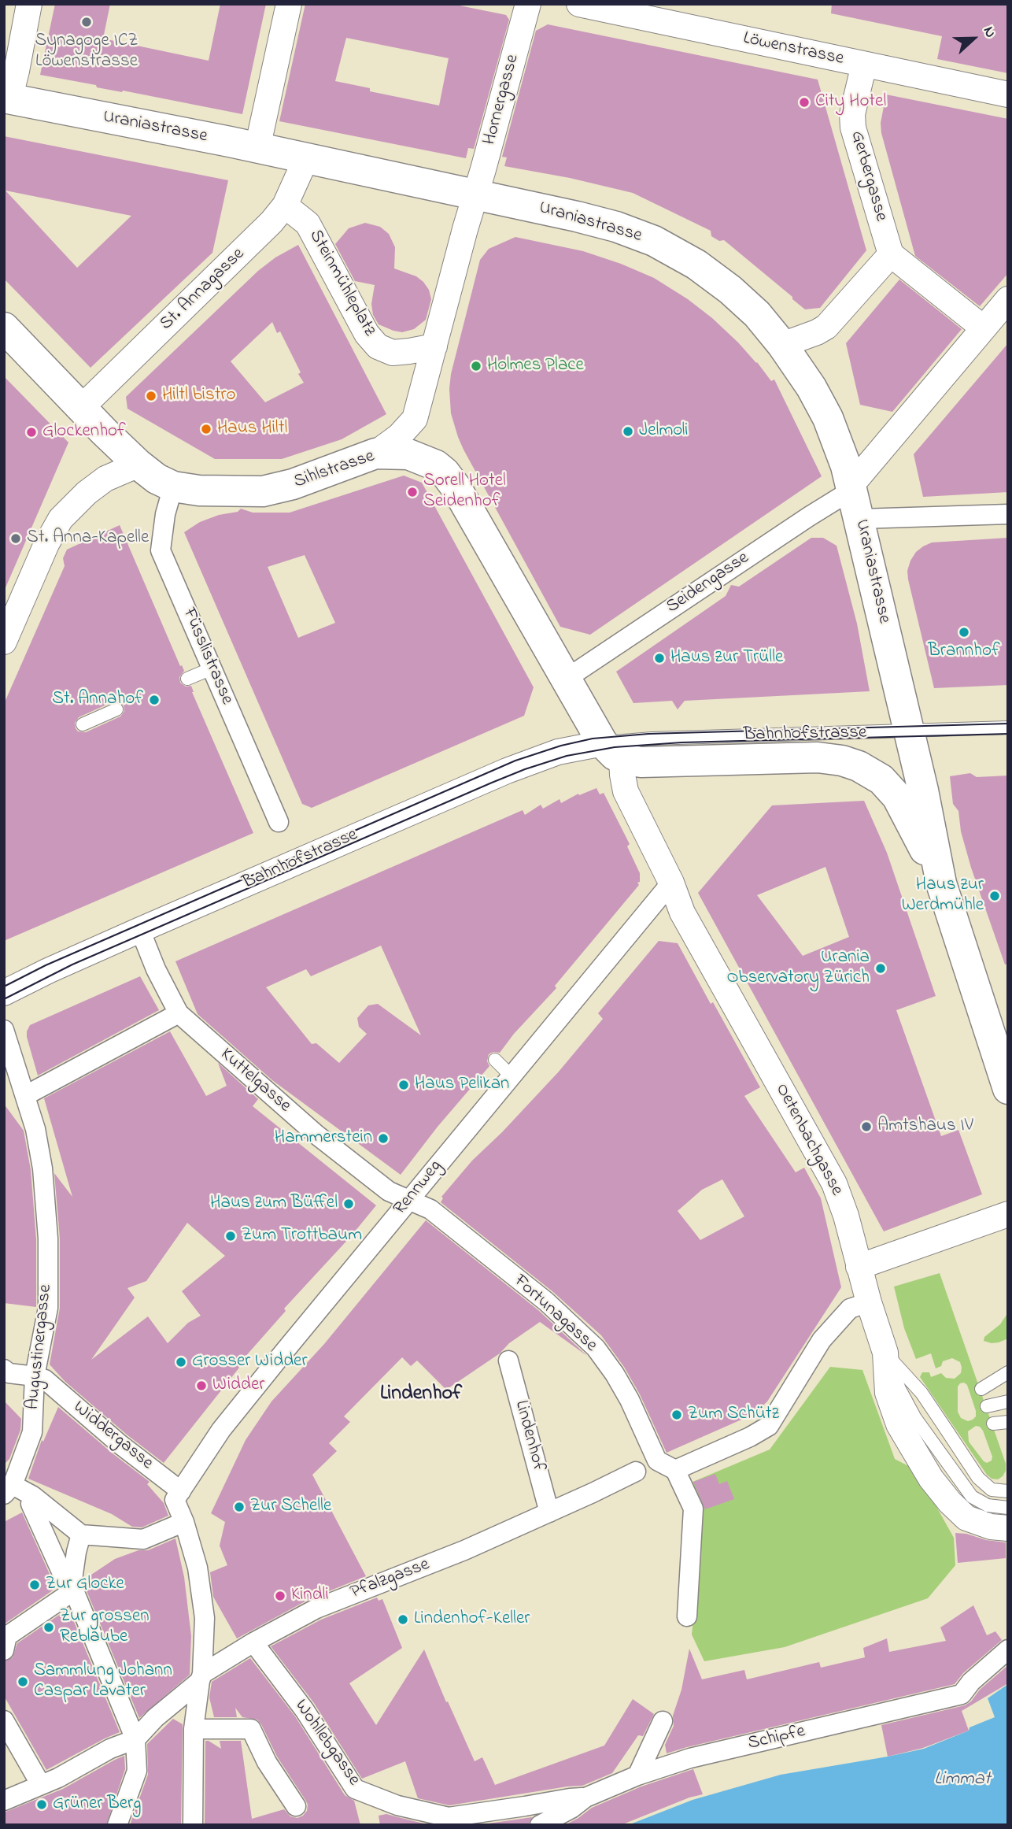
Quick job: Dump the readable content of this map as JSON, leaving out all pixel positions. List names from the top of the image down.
{
  "streets": {
    "street": [
      "Löwenstrasse",
      "Hornergasse",
      "Uraniastrasse",
      "Gerbergasse",
      "Steinmühleplatz",
      "St. Annagasse",
      "Sihlstrasse",
      "Seidengasse",
      "Füsslistrasse",
      "Bahnhofstrasse",
      "Kuttelgasse",
      "Oetenbachgasse",
      "Rennweg",
      "Fortunagasse",
      "Augustinergasse",
      "Widdergasse",
      "Lindenhof",
      "Pfalzgasse",
      "Schipfe",
      "Wohllebgasse"
    ]
  },
  "crossings": [
    ["Löwenstrasse", "Gerbergasse"],
    ["Hornergasse", "Uraniastrasse"],
    ["Uraniastrasse", "St. Annagasse"],
    ["Uraniastrasse", "Seidengasse"],
    ["Uraniastrasse", "Bahnhofstrasse"],
    ["Steinmühleplatz", "St. Annagasse"],
    ["St. Annagasse", "Sihlstrasse"],
    ["Sihlstrasse", "Seidengasse"],
    ["Sihlstrasse", "Füsslistrasse"],
    ["Sihlstrasse", "Bahnhofstrasse"],
    ["Sihlstrasse", "Oetenbachgasse"],
    ["Bahnhofstrasse", "Kuttelgasse"],
    ["Bahnhofstrasse", "Oetenbachgasse"],
    ["Kuttelgasse", "Rennweg"],
    ["Kuttelgasse", "Fortunagasse"],
    ["Oetenbachgasse", "Rennweg"],
    ["Rennweg", "Fortunagasse"],
    ["Rennweg", "Widdergasse"],
    ["Augustinergasse", "Widdergasse"],
    ["Lindenhof", "Pfalzgasse"],
    ["Pfalzgasse", "Wohllebgasse"],
    ["Schipfe", "Wohllebgasse"]
  ],
  "districts": ["Lindenhof"],
  "water": ["Limmat"],
  "places": [
    "Synagoge ICZ Löwenstrasse",
    "City Hotel",
    "Holmes Place",
    "Hiltl bistro",
    "Haus Hiltl",
    "Jelmoli",
    "Glockenhof",
    "Sorell Hotel Seidenhof",
    "St. Anna-Kapelle",
    "Brannhof",
    "Haus zur Trülle",
    "St. Annahof",
    "Haus zur Werdmühle",
    "Urania Observatory Zürich",
    "Haus Pelikan",
    "Amtshaus IV",
    "Hammerstein",
    "Haus zum Büffel",
    "Zum Trottbaum",
    "Grosser Widder",
    "Widder",
    "Zum Schütz",
    "Zur Schelle",
    "Zur Glocke",
    "Kindli",
    "Lindenhof-Keller",
    "Zur grossen Reblaube",
    "Sammlung Johann Caspar Lavater",
    "Grüner Berg"
  ],
  "north": "right"
}
